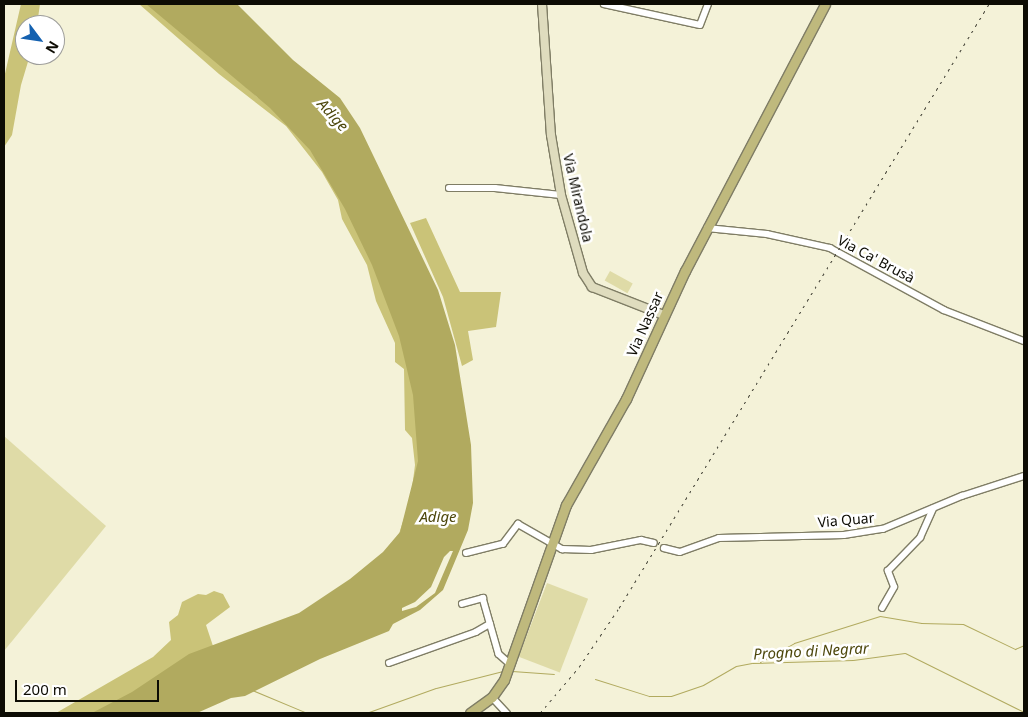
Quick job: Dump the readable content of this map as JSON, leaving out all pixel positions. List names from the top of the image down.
{
  "streets": {
    "main road": ["Via Nassar"],
    "street": ["Via Mirandola", "Via Ca' Brusà", "Via Quar"]
  },
  "crossings": [
    ["Via Mirandola", "Via Nassar"],
    ["Via Ca' Brusà", "Via Nassar"]
  ],
  "water": ["Adige", "Progno di Negrar"],
  "scale_bar": "200 m",
  "north": "bottom right"
}
